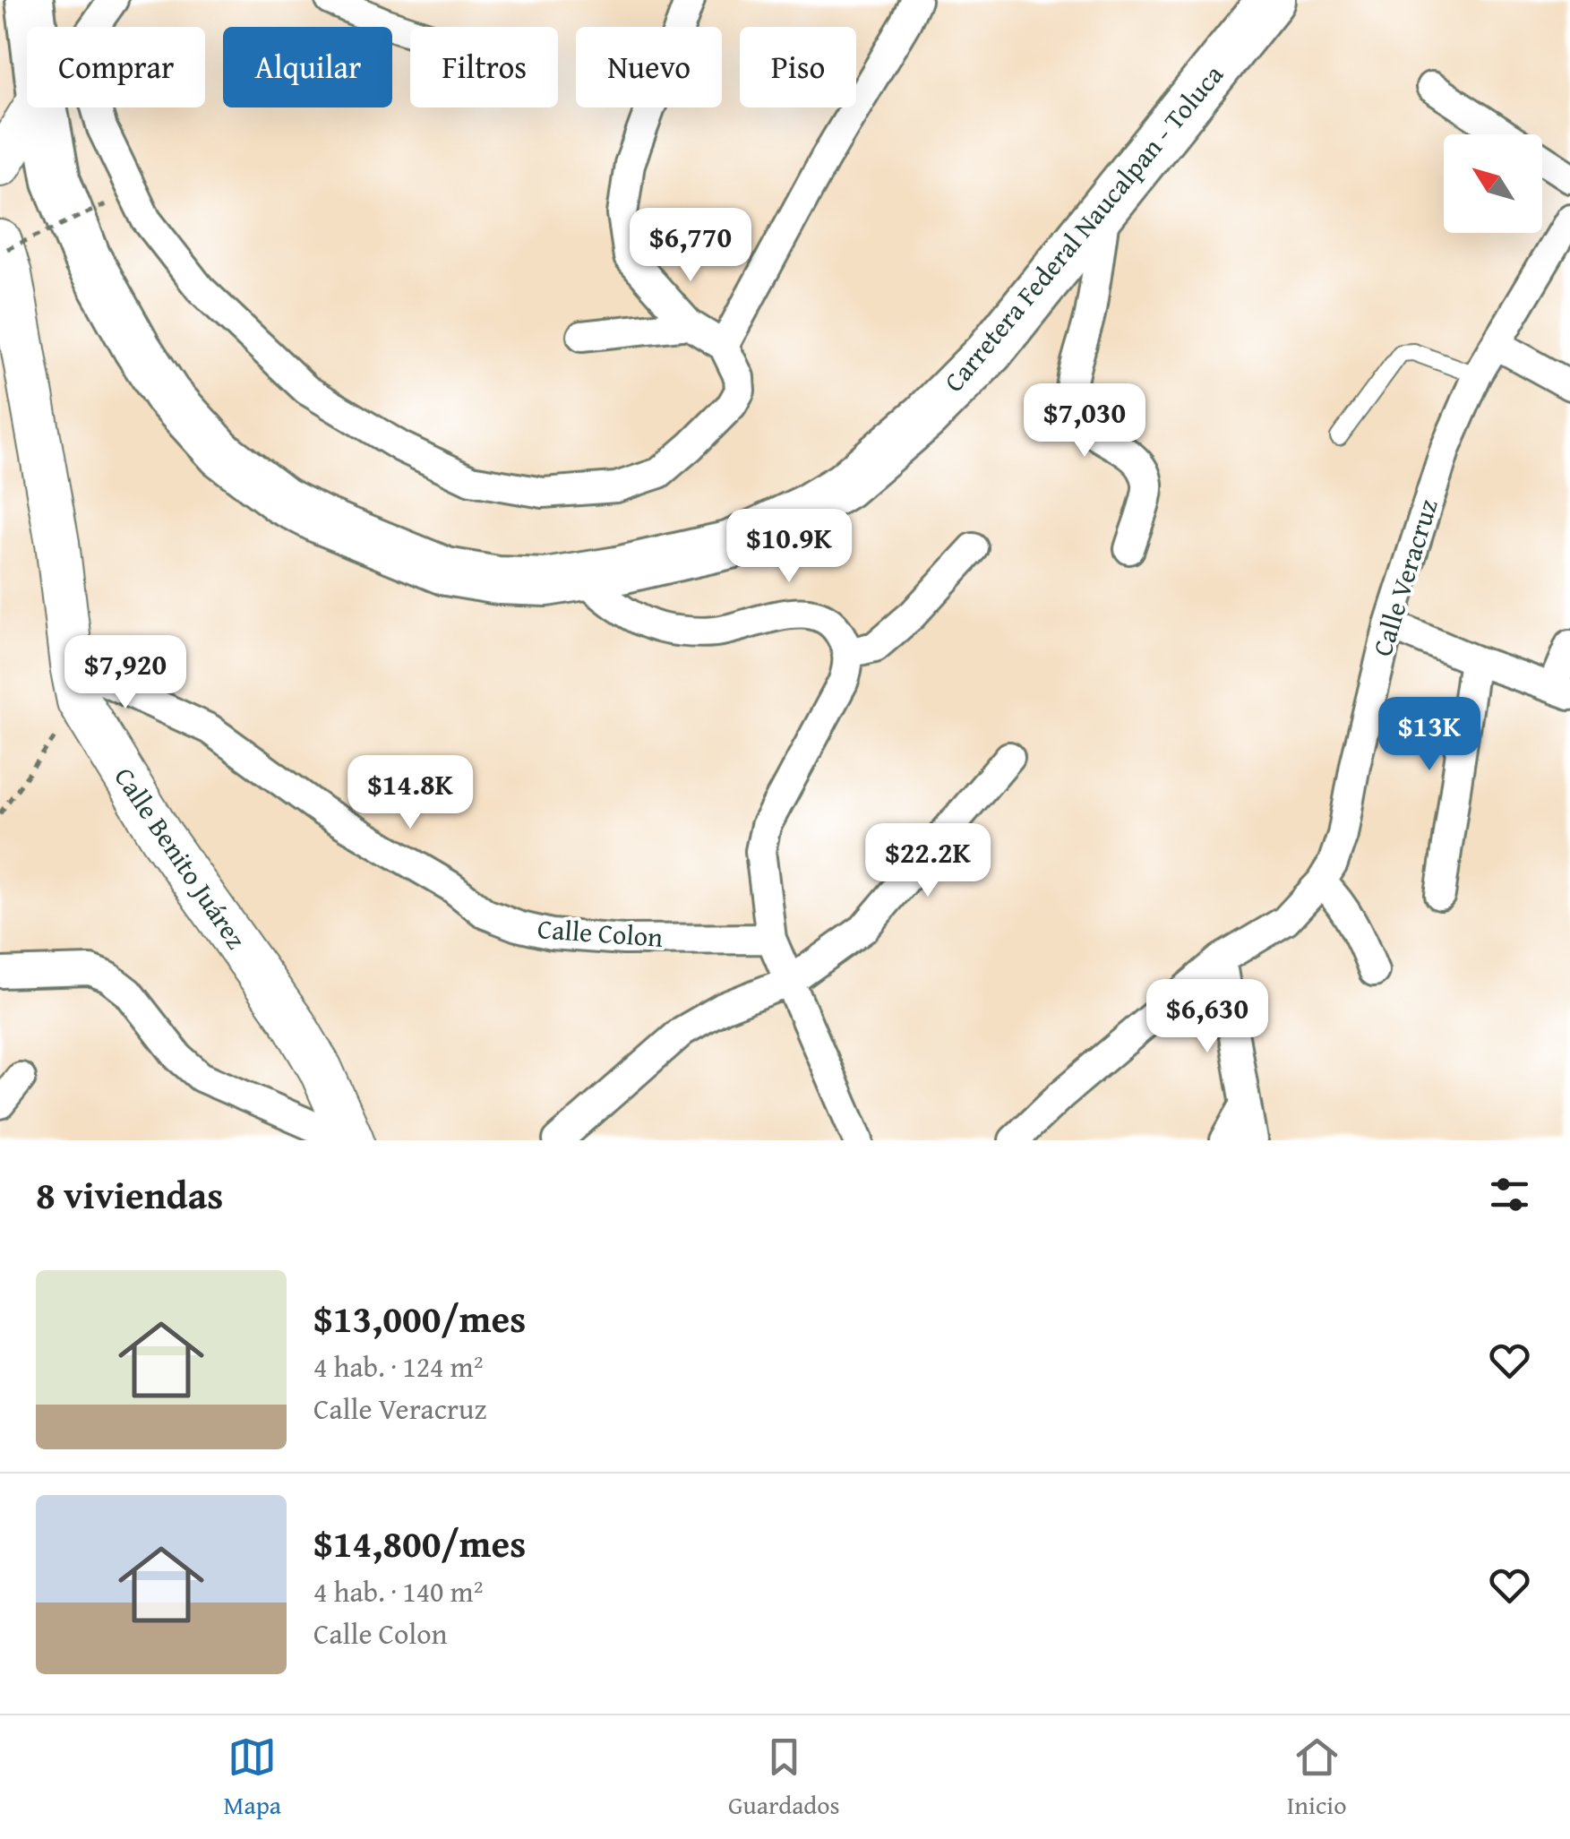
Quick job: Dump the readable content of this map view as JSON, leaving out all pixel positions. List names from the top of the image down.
{
  "streets": {
    "main road": ["Carretera Federal Naucalpan - Toluca", "Calle Benito Juárez"],
    "street": ["Calle Veracruz", "Calle Colon"]
  },
  "crossings": [
    ["Calle Benito Juárez", "Calle Colon"]
  ],
  "north": "top left",
  "page": {
    "chip": [
      "Comprar",
      "Alquilar",
      "Filtros",
      "Nuevo",
      "Piso"
    ],
    "price": [
      "$6,770",
      "$7,030",
      "$10.9K",
      "$7,920",
      "$13K",
      "$14.8K",
      "$22.2K",
      "$6,630"
    ],
    "heading": "8 viviendas",
    "list": [
      {
        "name": "$13,000/mes",
        "note": "4 hab. · 124 m² · Calle Veracruz"
      },
      {
        "name": "$14,800/mes",
        "note": "4 hab. · 140 m² · Calle Colon"
      }
    ],
    "tabs": ["Mapa", "Guardados", "Inicio"]
  }
}
